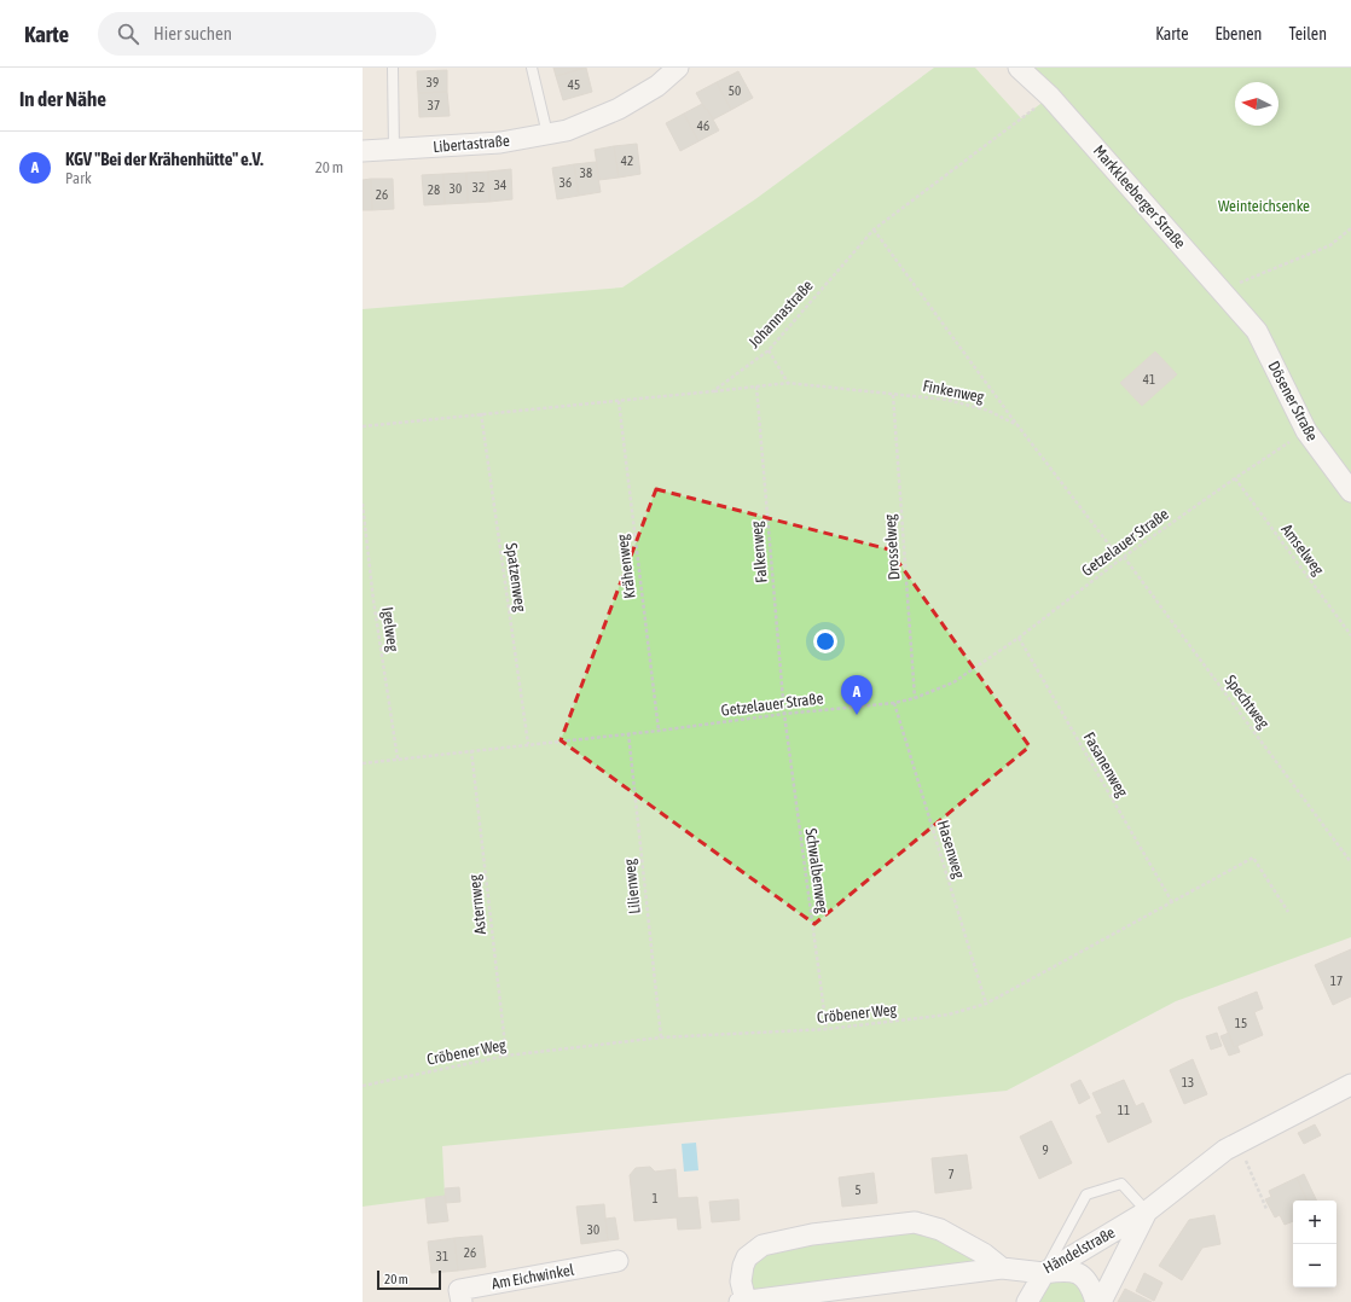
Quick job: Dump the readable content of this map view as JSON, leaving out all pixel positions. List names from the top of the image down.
{
  "streets": {
    "street": [
      "Libertastraße",
      "Markkleeberger Straße",
      "Dösener Straße",
      "Händelstraße",
      "Am Eichwinkel"
    ],
    "path": [
      "Johannastraße",
      "Finkenweg",
      "Getzelauer Straße",
      "Drosselweg",
      "Amselweg",
      "Falkenweg",
      "Krähenweg",
      "Spatzenweg",
      "Igelweg",
      "Spechtweg",
      "Fasanenweg",
      "Hasenweg",
      "Schwalbenweg",
      "Lilienweg",
      "Asternweg",
      "Cröbener Weg"
    ]
  },
  "crossings": [
    ["Markkleeberger Straße", "Dösener Straße"],
    ["Johannastraße", "Finkenweg"],
    ["Finkenweg", "Getzelauer Straße"],
    ["Finkenweg", "Drosselweg"],
    ["Finkenweg", "Falkenweg"],
    ["Dösener Straße", "Getzelauer Straße"],
    ["Getzelauer Straße", "Drosselweg"],
    ["Getzelauer Straße", "Amselweg"],
    ["Getzelauer Straße", "Falkenweg"],
    ["Getzelauer Straße", "Krähenweg"],
    ["Getzelauer Straße", "Spatzenweg"],
    ["Getzelauer Straße", "Igelweg"],
    ["Getzelauer Straße", "Spechtweg"],
    ["Getzelauer Straße", "Fasanenweg"],
    ["Getzelauer Straße", "Hasenweg"],
    ["Getzelauer Straße", "Schwalbenweg"],
    ["Getzelauer Straße", "Lilienweg"],
    ["Getzelauer Straße", "Asternweg"],
    ["Falkenweg", "Schwalbenweg"],
    ["Fasanenweg", "Cröbener Weg"],
    ["Hasenweg", "Cröbener Weg"],
    ["Schwalbenweg", "Cröbener Weg"],
    ["Lilienweg", "Cröbener Weg"],
    ["Asternweg", "Cröbener Weg"]
  ],
  "parks": ["Weinteichsenke"],
  "house_numbers": [
    "39",
    "45",
    "50",
    "37",
    "46",
    "42",
    "38",
    "36",
    "34",
    "32",
    "30",
    "28",
    "26",
    "41",
    "17",
    "15",
    "13",
    "11",
    "9",
    "7",
    "5",
    "1",
    "30",
    "26",
    "31"
  ],
  "scale_bar": "20 m",
  "north": "left",
  "page": {
    "header": "Karte",
    "search": "Hier suchen",
    "nav": ["Karte", "Ebenen", "Teilen"],
    "heading": "In der Nähe",
    "list": [
      {
        "mark": "A",
        "name": "KGV \"Bei der Krähenhütte\" e.V.",
        "note": "Park",
        "value": "20 m"
      }
    ],
    "pins": "A",
    "map_buttons": ["+", "−"],
    "scale": "20 m"
  }
}
